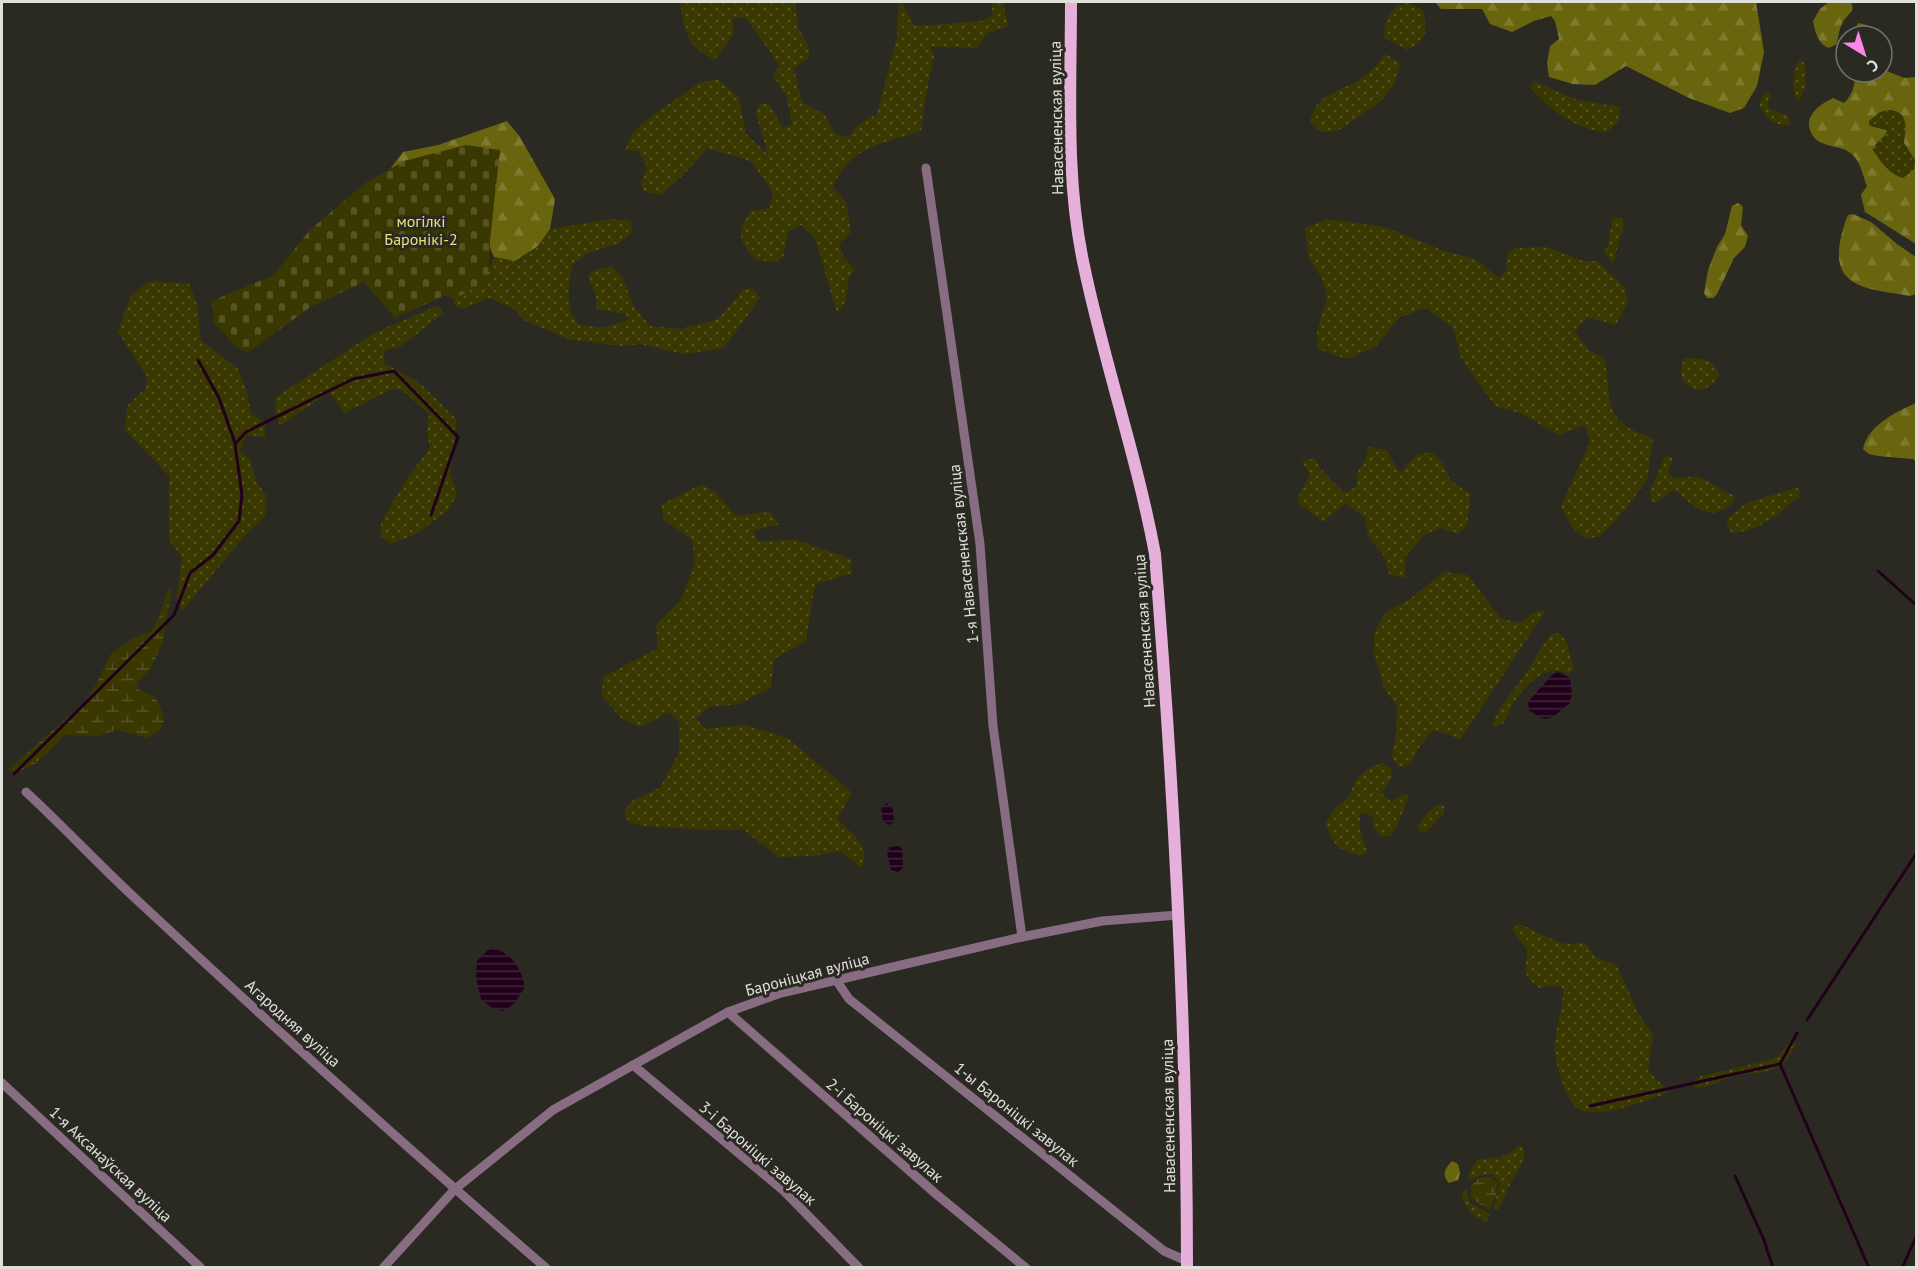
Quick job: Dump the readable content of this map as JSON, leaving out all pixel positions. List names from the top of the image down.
{
  "streets": {
    "main road": ["Навасененская вуліца"],
    "street": [
      "1-я Навасененская вуліца",
      "Бароніцкая вуліца",
      "Агародняя вуліца",
      "1-ы Бароніцкі завулак",
      "2-і Бароніцкі завулак",
      "3-і Бароніцкі завулак",
      "1-я Аксанаўская вуліца"
    ]
  },
  "crossings": [
    ["Навасененская вуліца", "Бароніцкая вуліца"],
    ["Навасененская вуліца", "1-ы Бароніцкі завулак"],
    ["1-я Навасененская вуліца", "Бароніцкая вуліца"],
    ["Бароніцкая вуліца", "Агародняя вуліца"],
    ["Бароніцкая вуліца", "1-ы Бароніцкі завулак"],
    ["Бароніцкая вуліца", "2-і Бароніцкі завулак"],
    ["Бароніцкая вуліца", "3-і Бароніцкі завулак"]
  ],
  "parks": ["могілкі Баронікі-2"],
  "north": "bottom right"
}
